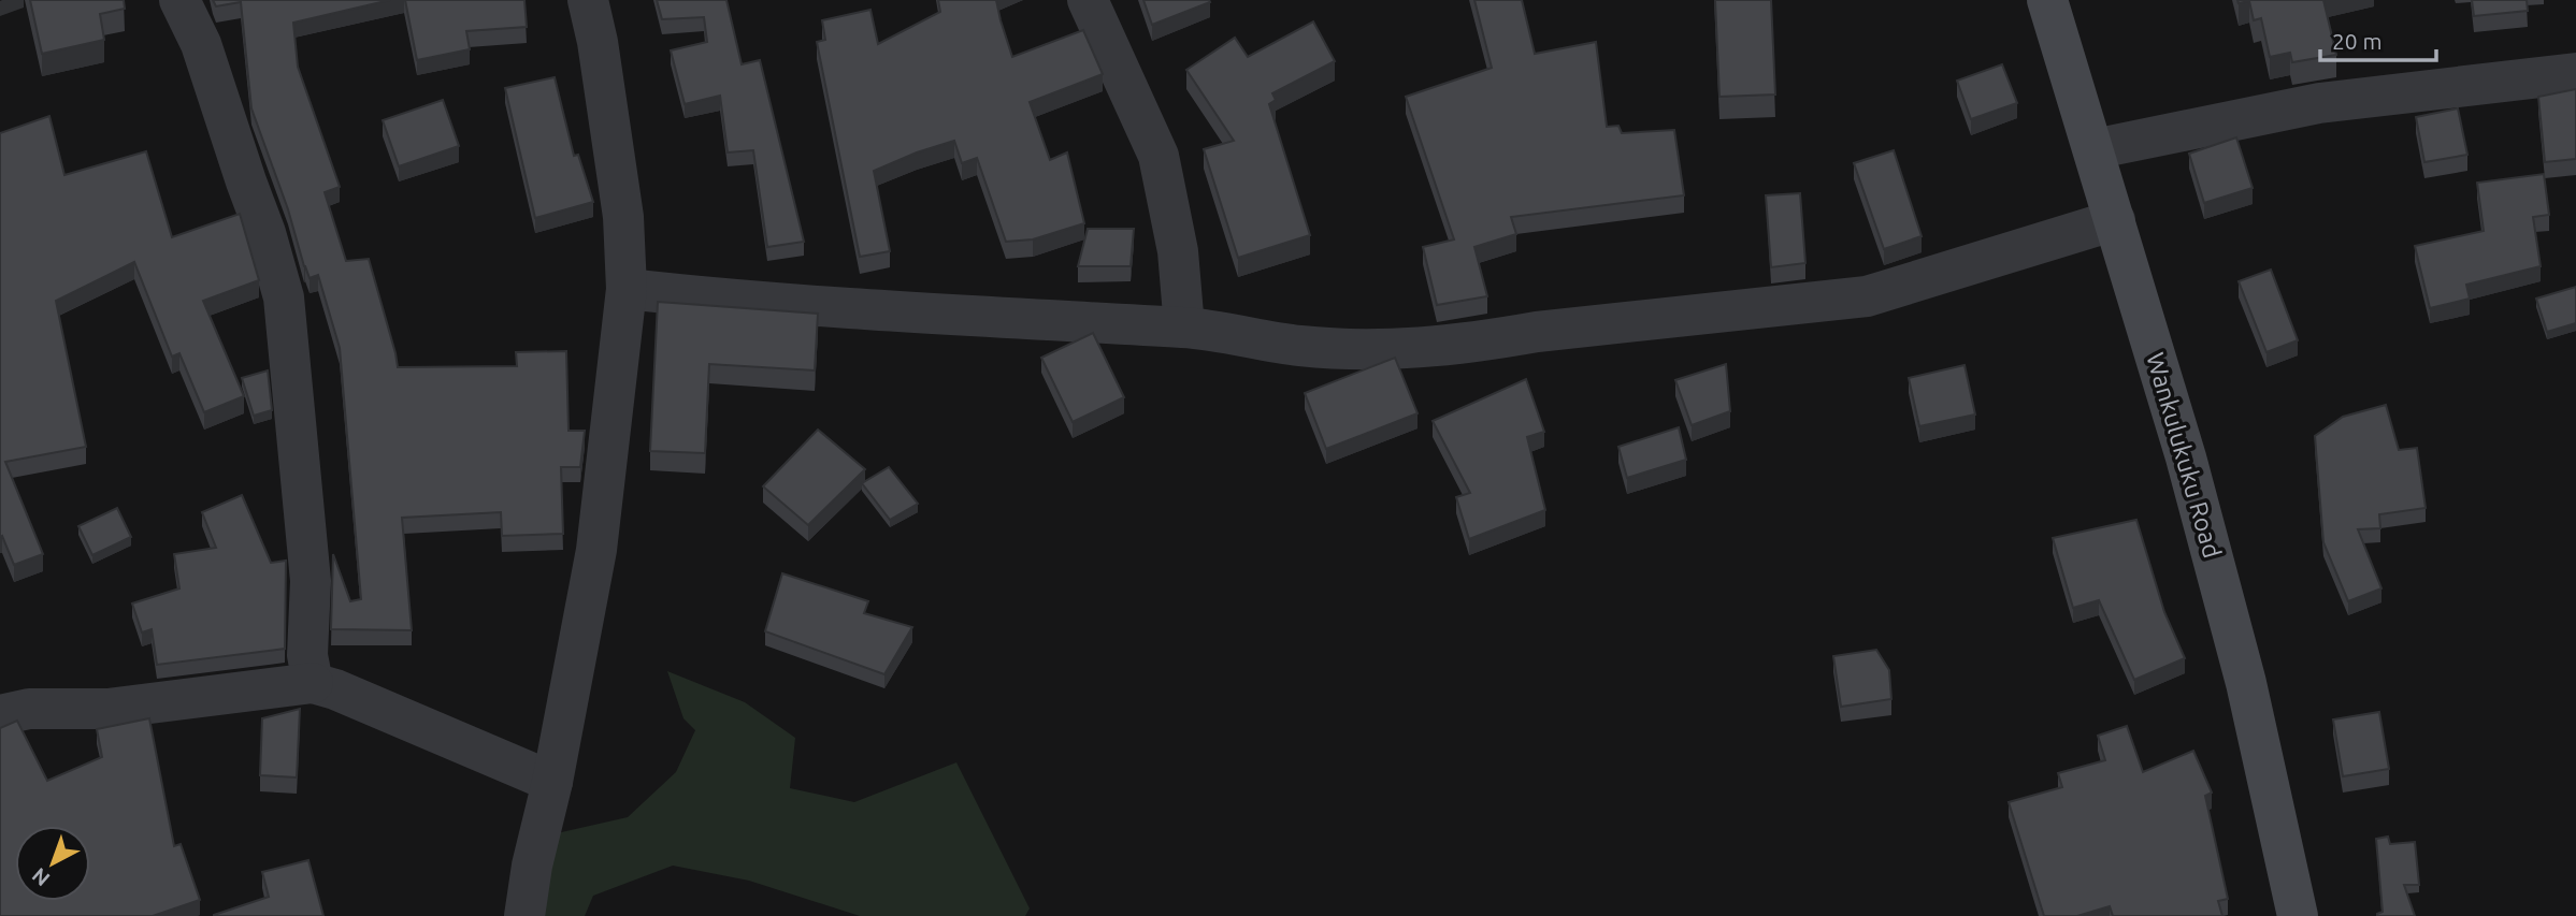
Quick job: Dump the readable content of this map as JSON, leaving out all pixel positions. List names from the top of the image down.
{
  "streets": {
    "main road": ["Wankulukuku Road"]
  },
  "scale_bar": "20 m",
  "north": "bottom left"
}
